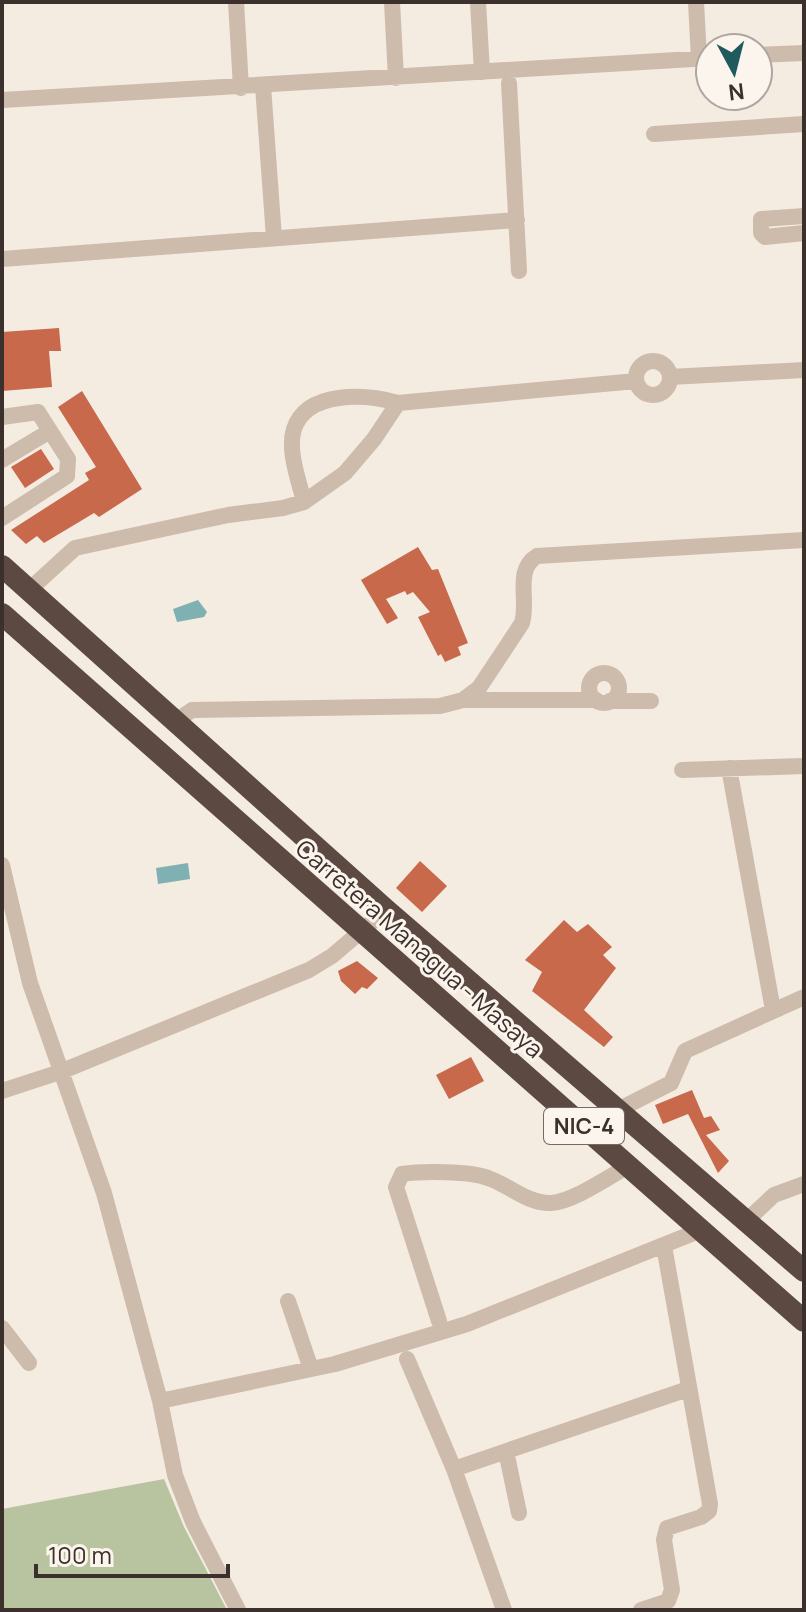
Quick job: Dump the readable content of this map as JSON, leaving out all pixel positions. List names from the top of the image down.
{
  "streets": {
    "highway": ["Carretera Managua - Masaya", "NIC-4"]
  },
  "scale_bar": "100 m",
  "north": "bottom"
}
